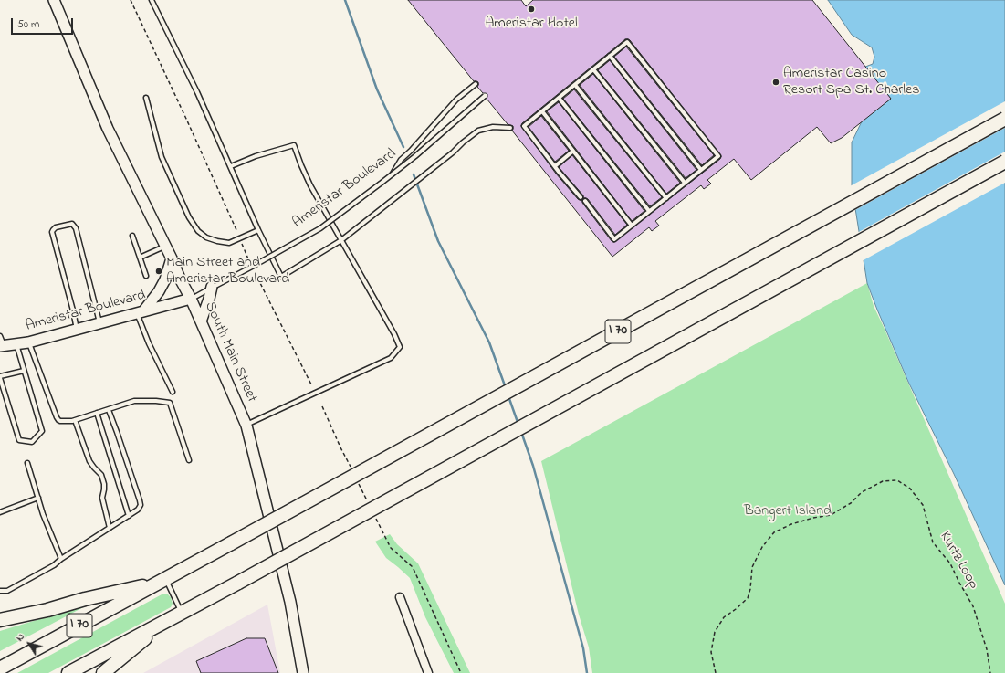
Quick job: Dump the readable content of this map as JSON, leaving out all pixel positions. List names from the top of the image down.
{
  "streets": {
    "highway": ["I 70"],
    "street": ["Ameristar Boulevard", "South Main Street"],
    "path": ["Kurtz Loop"]
  },
  "crossings": [
    ["Ameristar Boulevard", "South Main Street"]
  ],
  "parks": ["Bangert Island"],
  "places": ["Ameristar Hotel", "Ameristar Casino Resort Spa St. Charles", "Main Street and Ameristar Boulevard"],
  "scale_bar": "50 m",
  "north": "top left"
}
